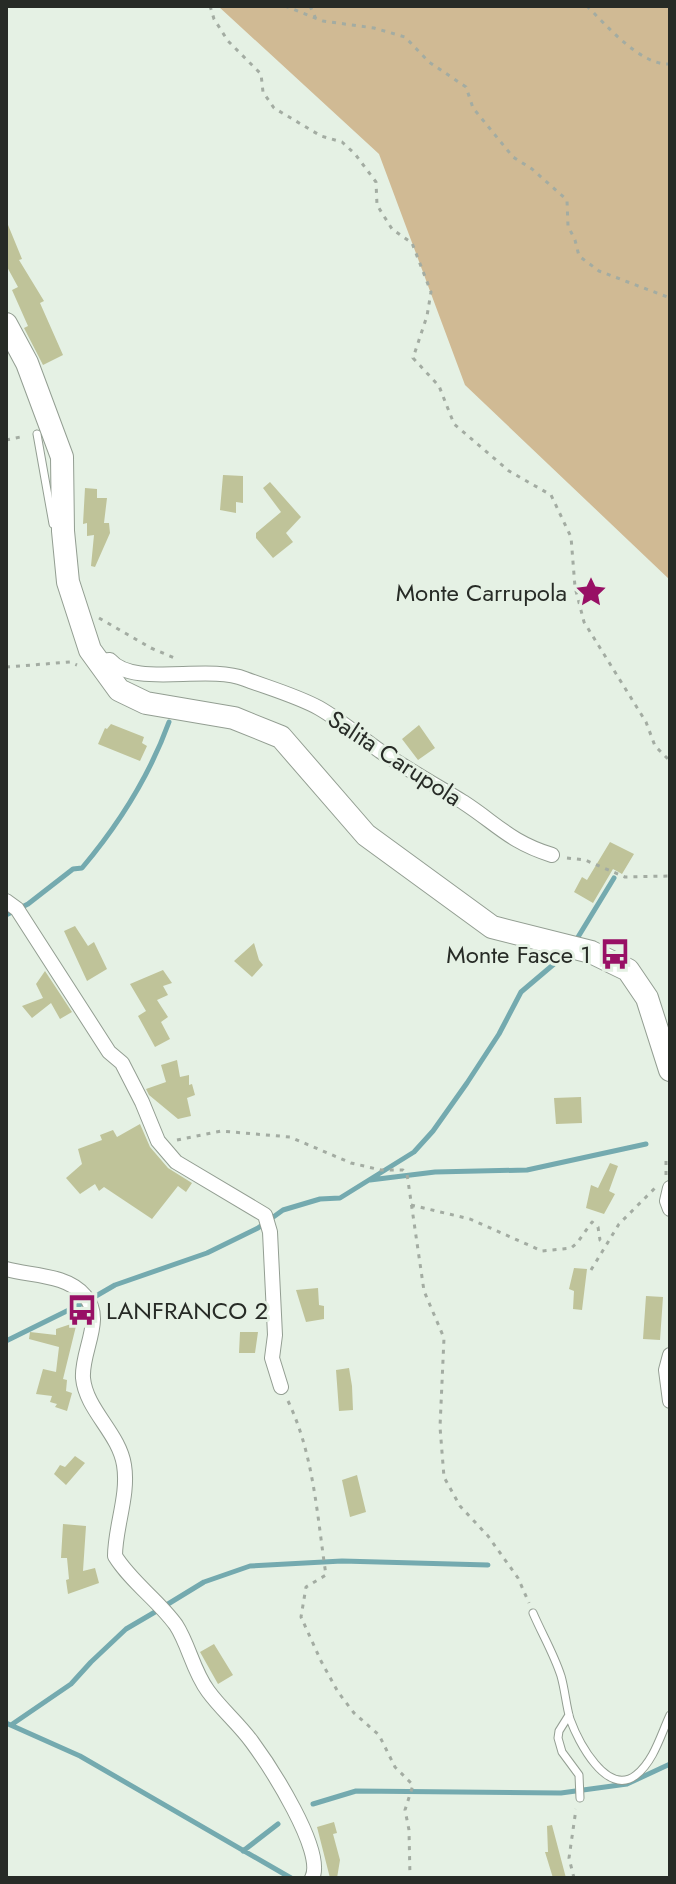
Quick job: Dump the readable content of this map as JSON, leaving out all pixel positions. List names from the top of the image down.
{
  "streets": {
    "street": ["Salita Carupola"]
  },
  "places": {
    "place": ["Monte Carrupola"],
    "bus stop": ["Monte Fasce 1", "LANFRANCO 2"]
  }
}
